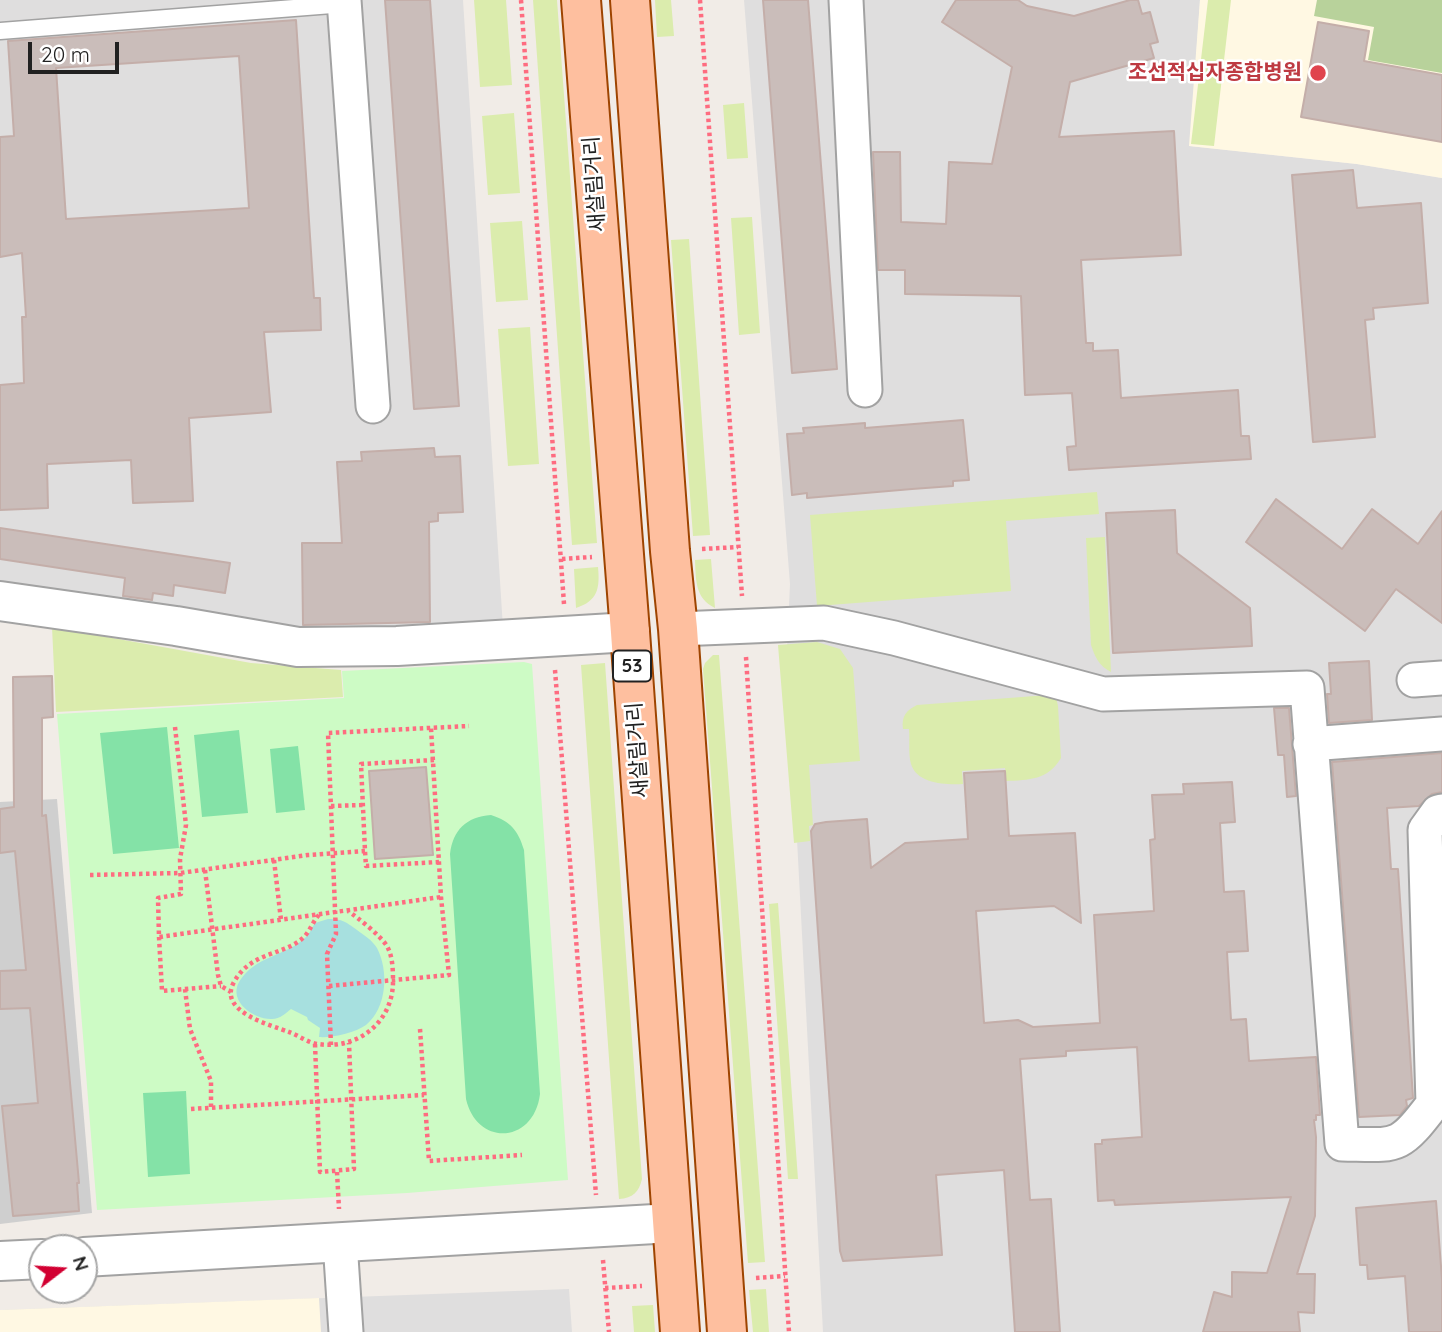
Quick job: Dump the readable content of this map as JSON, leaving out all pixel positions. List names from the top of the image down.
{
  "streets": {
    "main road": ["새살림거리", "53"]
  },
  "places": ["조선적십자종합병원"],
  "scale_bar": "20 m",
  "north": "right"
}
